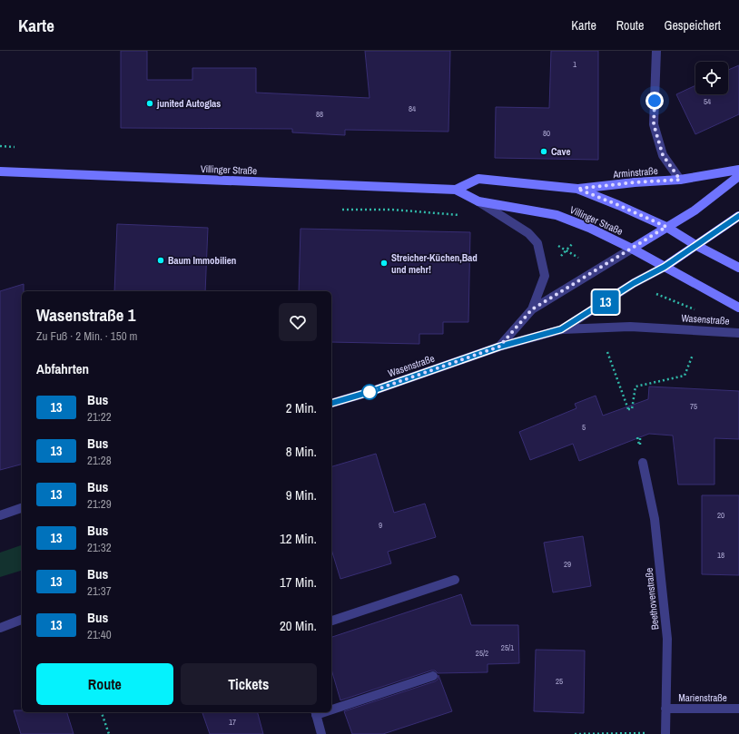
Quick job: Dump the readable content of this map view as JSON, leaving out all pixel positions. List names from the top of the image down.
{
  "streets": {
    "main road": ["Villinger Straße", "Arminstraße"],
    "street": ["Wasenstraße", "Beethovenstraße", "Marienstraße"]
  },
  "crossings": [
    ["Villinger Straße", "Arminstraße"],
    ["Villinger Straße", "Wasenstraße"],
    ["Beethovenstraße", "Marienstraße"]
  ],
  "places": [
    "junited Autoglas",
    "Cave",
    "Baum Immobilien",
    "Streicher-Küchen,Bad und mehr!"
  ],
  "lines": ["bus line 13"],
  "house_numbers": [
    "1",
    "54",
    "84",
    "88",
    "80",
    "75",
    "5",
    "20",
    "9",
    "18",
    "29",
    "25/1",
    "25/2",
    "25",
    "17"
  ],
  "page": {
    "header": "Karte",
    "nav": ["Karte", "Route", "Gespeichert"],
    "on_map": "13",
    "heading": [
      ["Wasenstraße 1", "Zu Fuß · 2 Min. · 150 m"],
      "Abfahrten"
    ],
    "list": [
      {
        "mark": "13",
        "name": "Bus",
        "note": "21:22",
        "value": "2 Min."
      },
      {
        "mark": "13",
        "name": "Bus",
        "note": "21:28",
        "value": "8 Min."
      },
      {
        "mark": "13",
        "name": "Bus",
        "note": "21:29",
        "value": "9 Min."
      },
      {
        "mark": "13",
        "name": "Bus",
        "note": "21:32",
        "value": "12 Min."
      },
      {
        "mark": "13",
        "name": "Bus",
        "note": "21:37",
        "value": "17 Min."
      },
      {
        "mark": "13",
        "name": "Bus",
        "note": "21:40",
        "value": "20 Min."
      }
    ],
    "buttons": ["Route", "Tickets"]
  }
}
